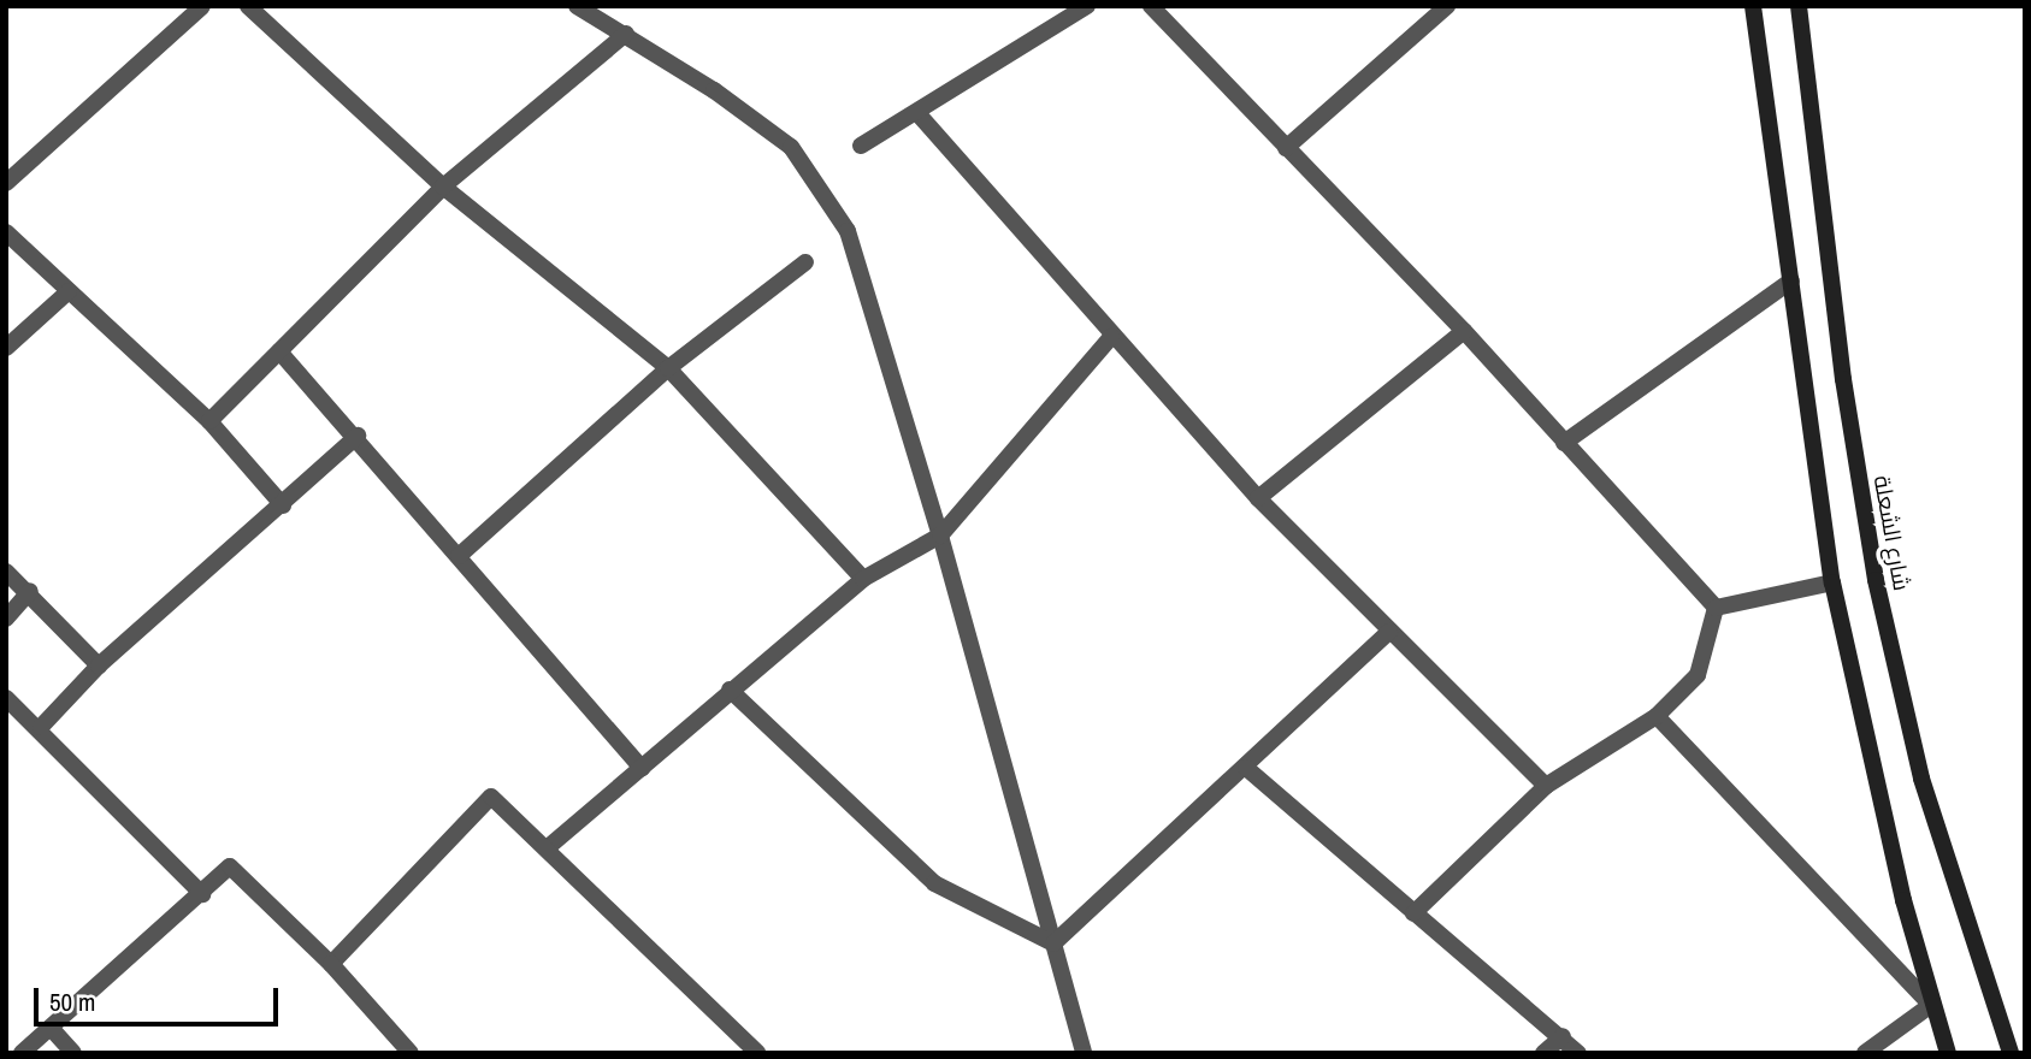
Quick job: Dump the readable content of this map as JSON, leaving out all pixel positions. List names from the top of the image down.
{
  "streets": {
    "main road": ["شارع الشعلة"]
  },
  "scale_bar": "50 m"
}
